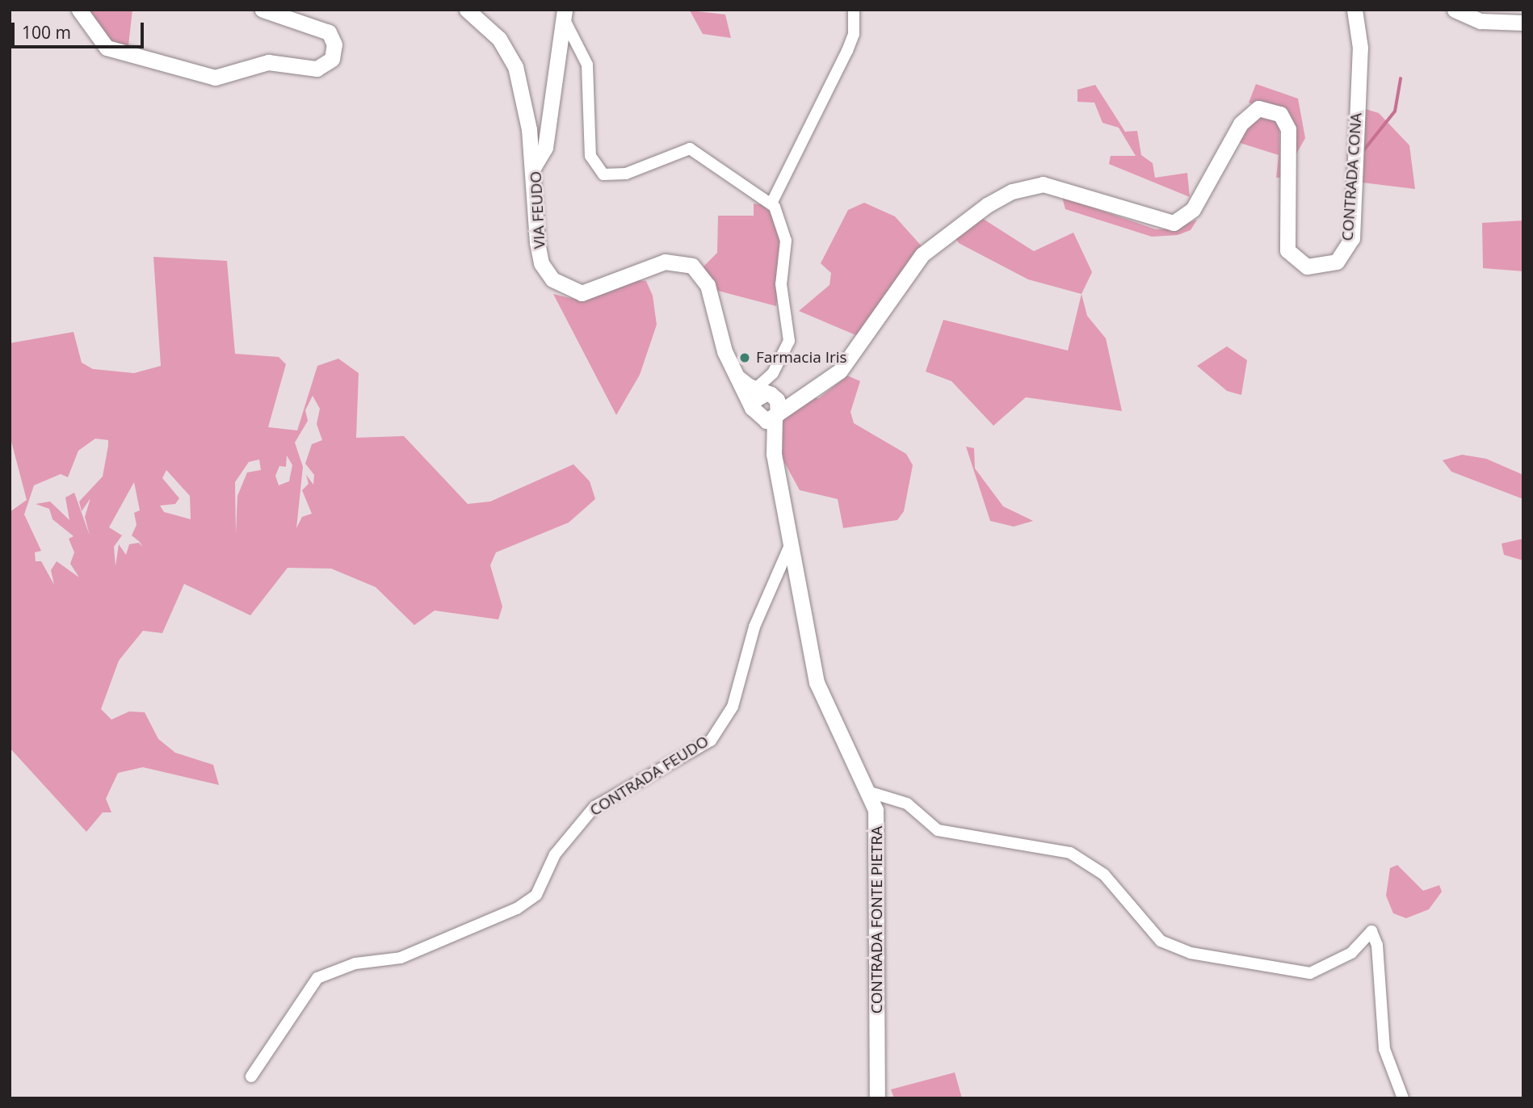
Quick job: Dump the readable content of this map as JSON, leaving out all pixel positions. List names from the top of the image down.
{
  "streets": {
    "main road": ["CONTRADA CONA", "VIA FEUDO", "CONTRADA FONTE PIETRA"],
    "street": ["CONTRADA FEUDO"]
  },
  "crossings": [
    ["VIA FEUDO", "CONTRADA FONTE PIETRA"],
    ["CONTRADA FEUDO", "CONTRADA FONTE PIETRA"]
  ],
  "places": ["Farmacia Iris"],
  "scale_bar": "100 m"
}
